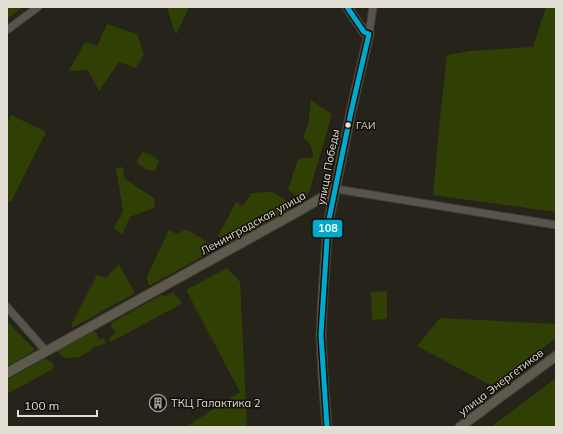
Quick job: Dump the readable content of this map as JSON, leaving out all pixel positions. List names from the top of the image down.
{
  "streets": {
    "main road": ["улица Победы", "Ленинградская улица", "улица Энергетиков"]
  },
  "crossings": [
    ["улица Победы", "Ленинградская улица"]
  ],
  "places": {
    "other": ["ГАИ"],
    "building": ["ТКЦ Галактика 2"]
  },
  "lines": ["transit line 108"],
  "scale_bar": "100 m"
}
